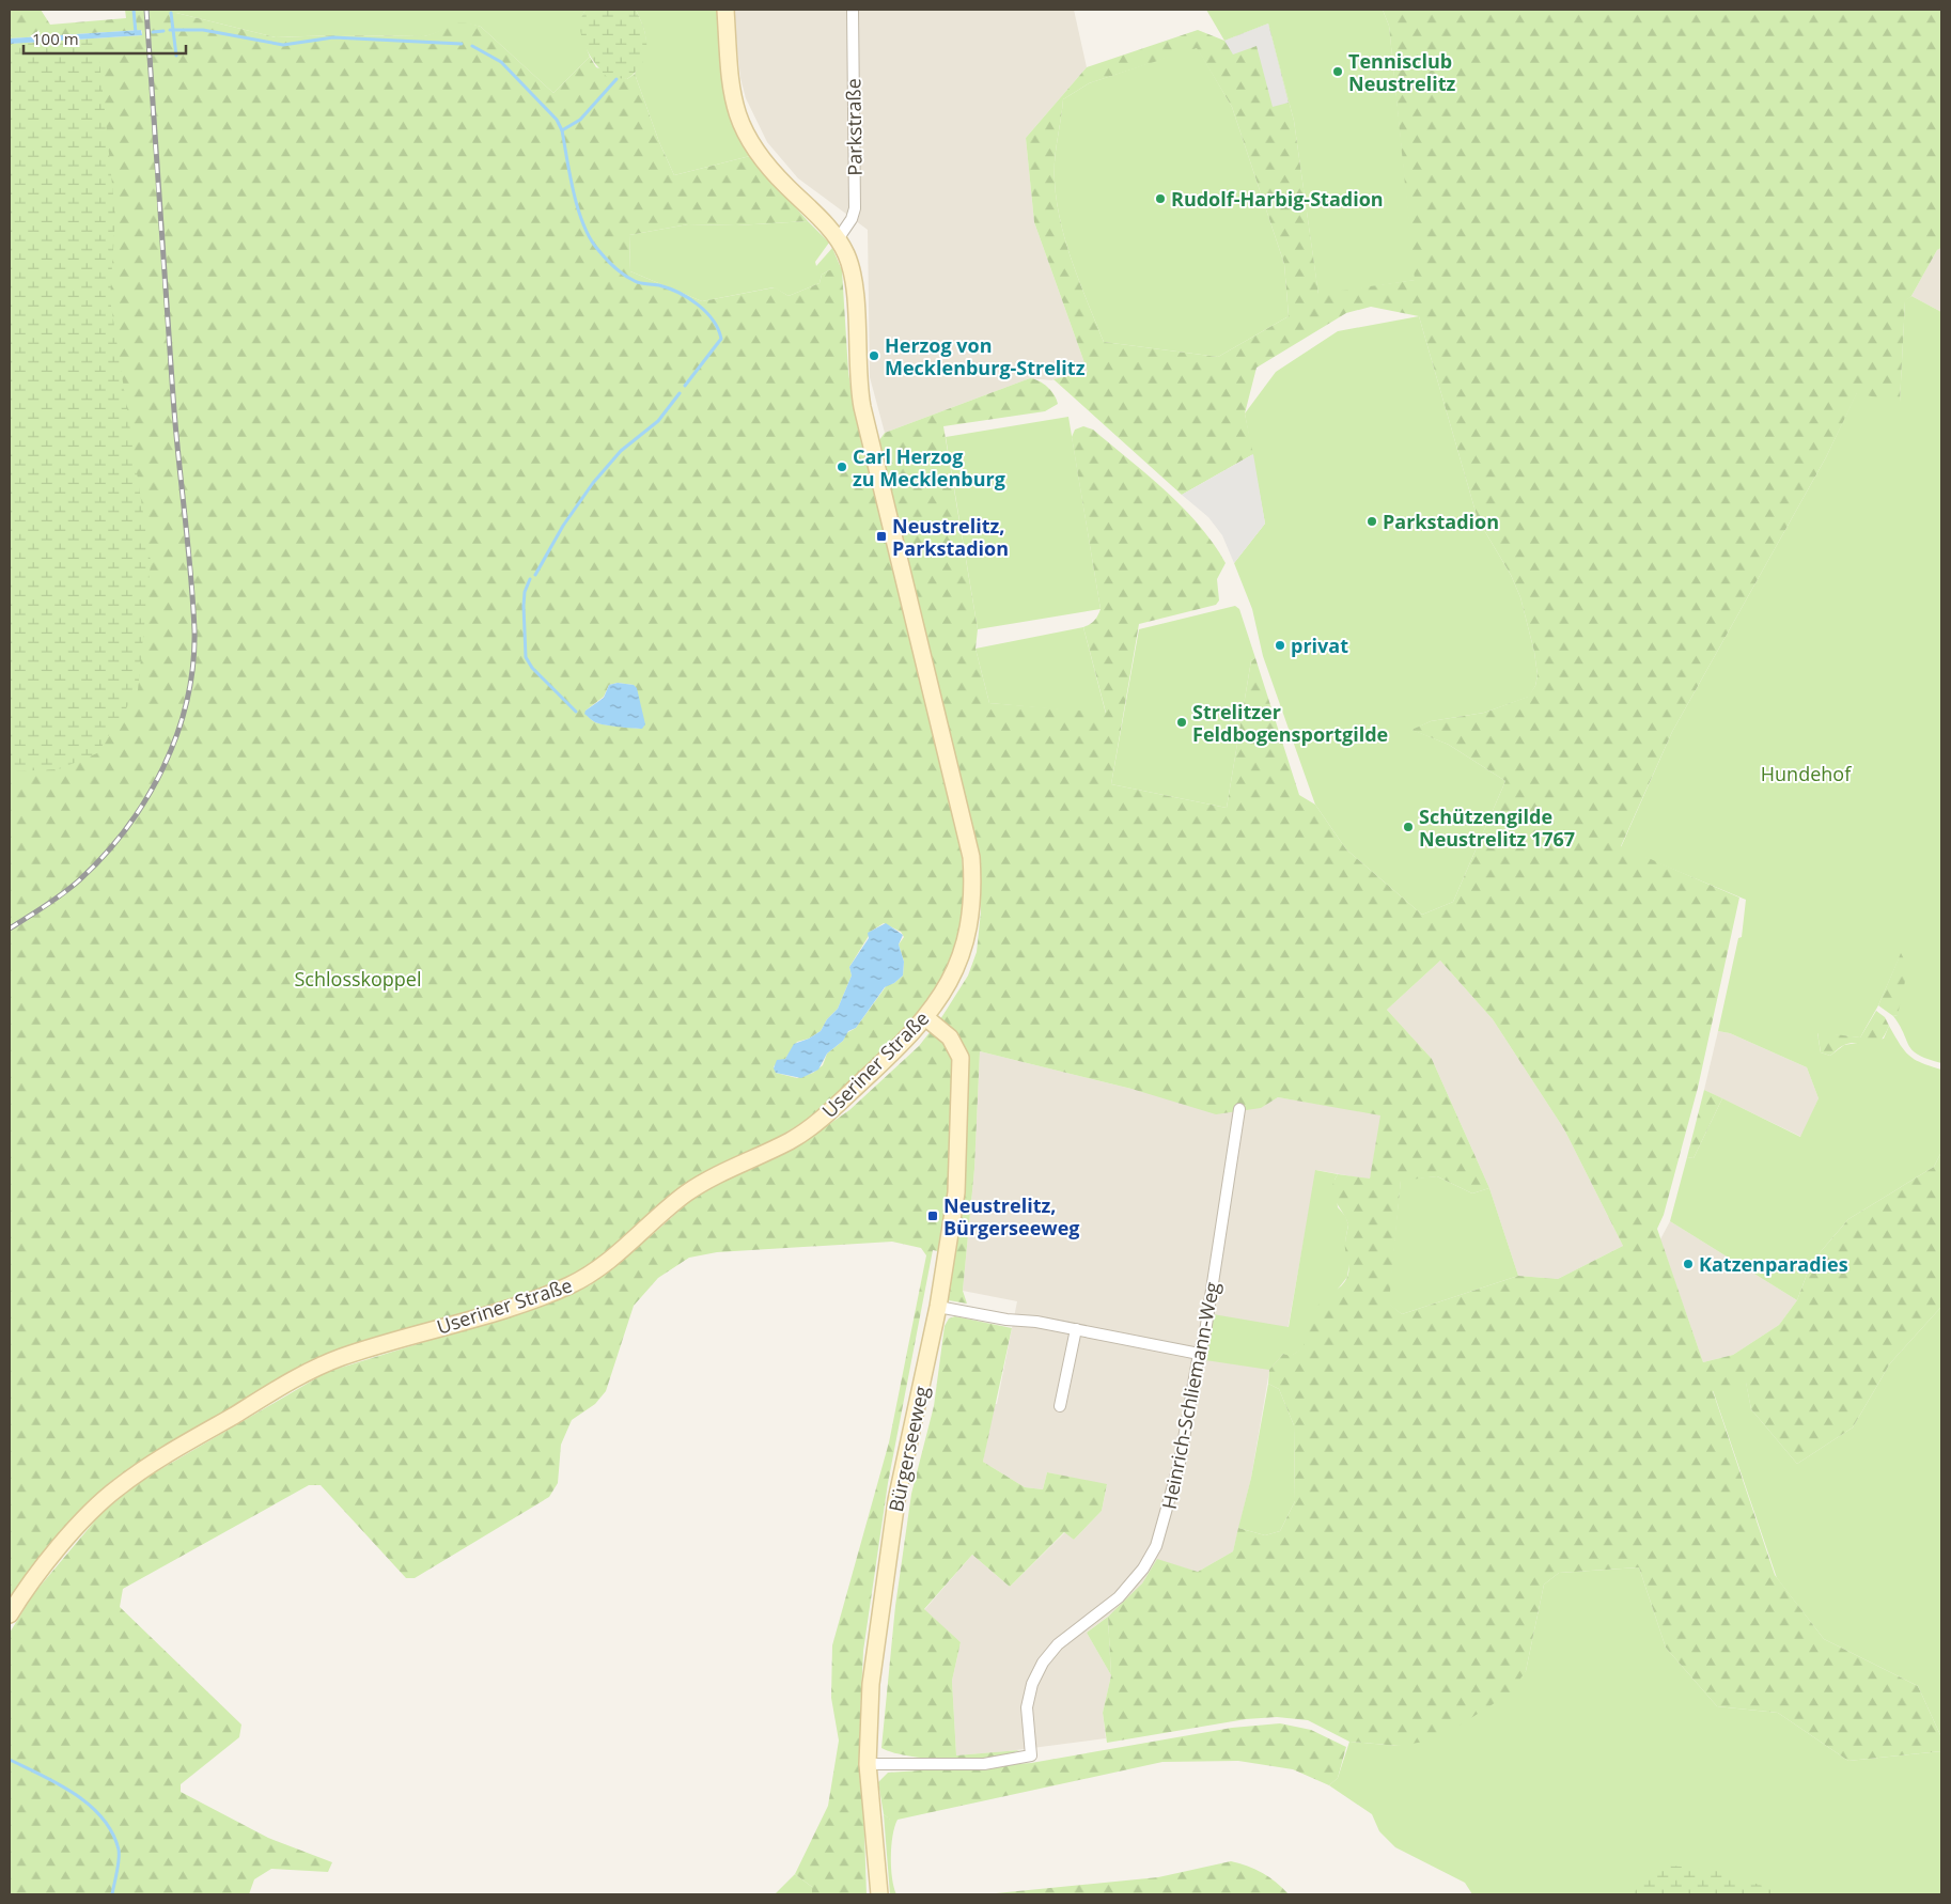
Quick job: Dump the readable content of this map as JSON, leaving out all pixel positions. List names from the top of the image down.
{
  "streets": {
    "main road": ["Useriner Straße", "Bürgerseeweg"],
    "street": ["Parkstraße", "Heinrich-Schliemann-Weg"]
  },
  "crossings": [
    ["Parkstraße", "Useriner Straße"],
    ["Useriner Straße", "Bürgerseeweg"],
    ["Heinrich-Schliemann-Weg", "Bürgerseeweg"]
  ],
  "parks": ["Hundehof", "Schlosskoppel"],
  "places": {
    "other": [
      "Tennisclub Neustrelitz",
      "Rudolf-Harbig-Stadion",
      "Herzog von Mecklenburg-Strelitz",
      "Carl Herzog zu Mecklenburg",
      "Parkstadion",
      "privat",
      "Strelitzer Feldbogensportgilde",
      "Schützengilde Neustrelitz 1767",
      "Katzenparadies"
    ],
    "transit": ["Neustrelitz, Parkstadion", "Neustrelitz, Bürgerseeweg"]
  },
  "scale_bar": "100 m"
}
